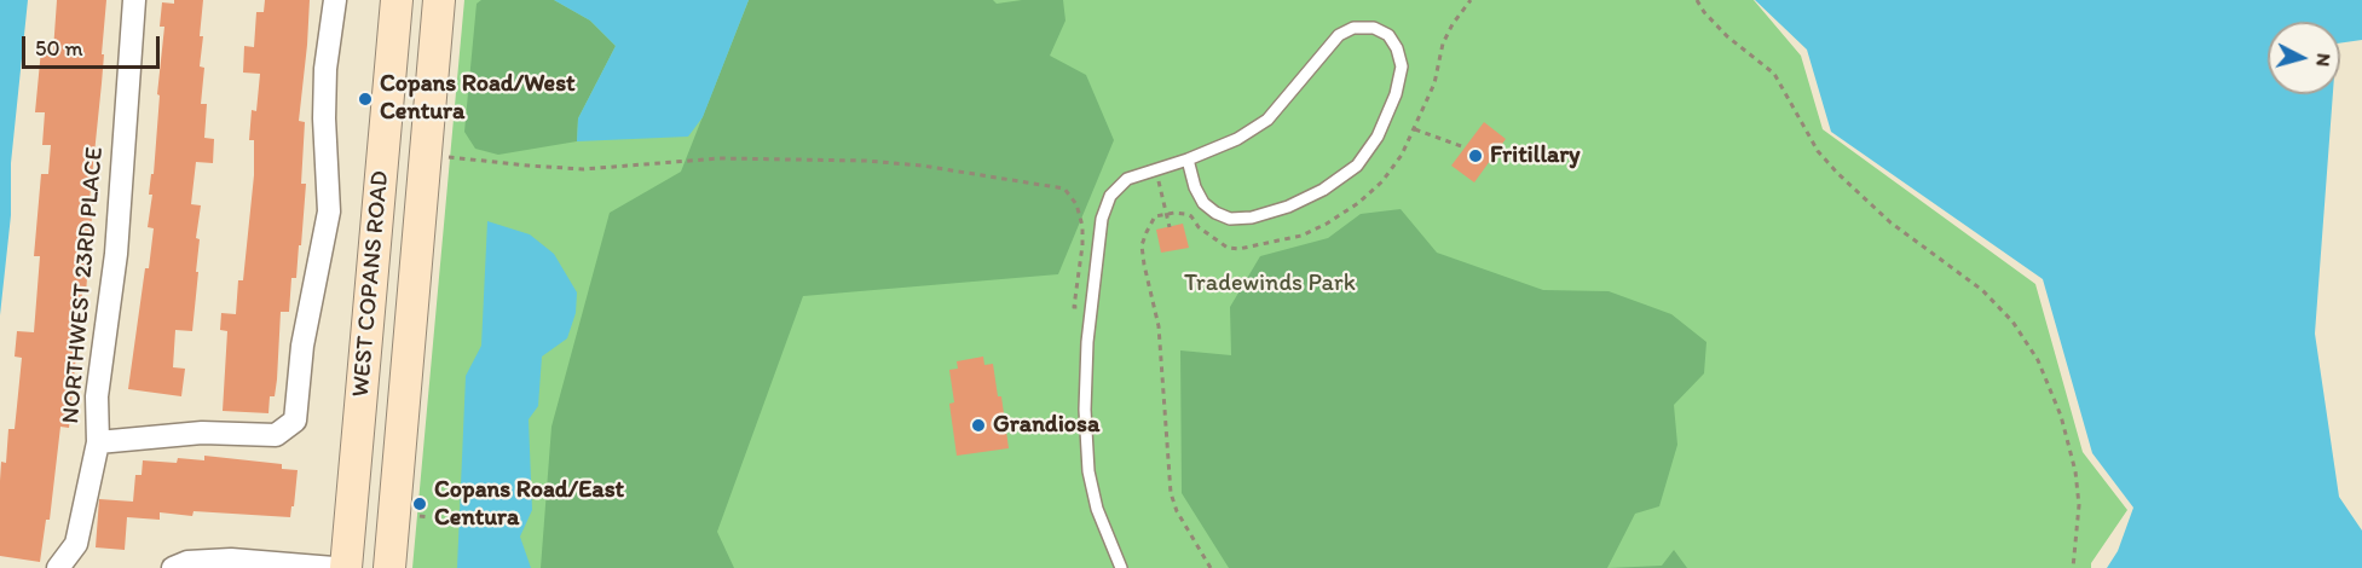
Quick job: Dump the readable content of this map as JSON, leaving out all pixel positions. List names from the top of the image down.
{
  "streets": {
    "main road": ["WEST COPANS ROAD"],
    "street": ["NORTHWEST 23RD PLACE"]
  },
  "parks": ["Tradewinds Park"],
  "places": [
    "Copans Road/West Centura",
    "Fritillary",
    "Grandiosa",
    "Copans Road/East Centura"
  ],
  "scale_bar": "50 m",
  "north": "right"
}
